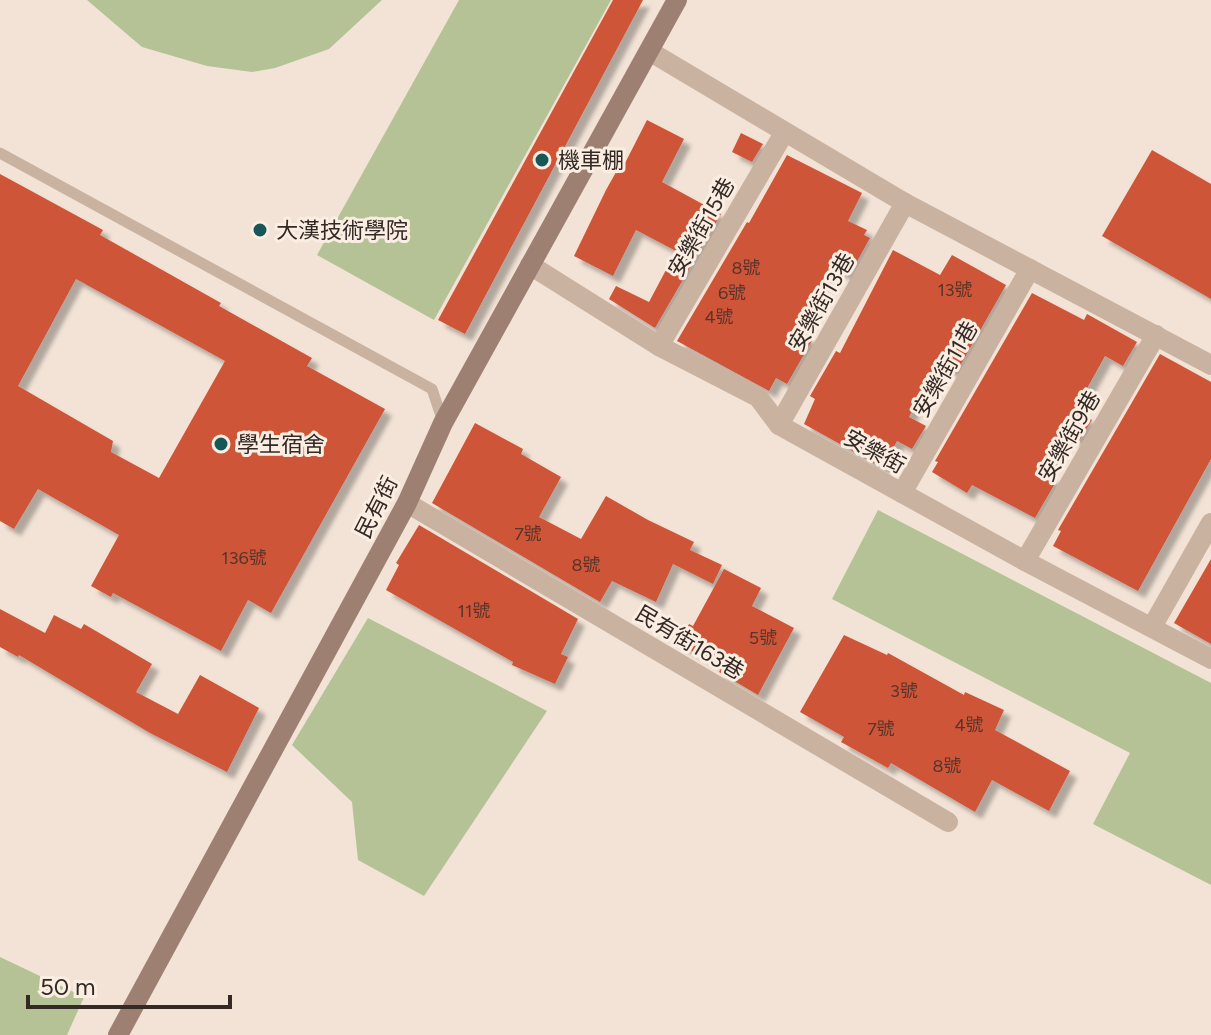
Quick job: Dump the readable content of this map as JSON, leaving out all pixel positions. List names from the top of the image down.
{
  "streets": {
    "street": [
      "安樂街15巷",
      "安樂街13巷",
      "安樂街11巷",
      "安樂街9巷",
      "安樂街",
      "民有街",
      "民有街163巷"
    ]
  },
  "crossings": [
    ["安樂街15巷", "安樂街"],
    ["安樂街13巷", "安樂街"],
    ["安樂街11巷", "安樂街"],
    ["安樂街9巷", "安樂街"],
    ["安樂街", "民有街"],
    ["民有街", "民有街163巷"]
  ],
  "places": ["機車棚", "大漢技術學院", "學生宿舍"],
  "house_numbers": [
    "8號",
    "13號",
    "6號",
    "4號",
    "7號",
    "136號",
    "8號",
    "11號",
    "5號",
    "3號",
    "4號",
    "7號",
    "8號"
  ],
  "scale_bar": "50 m"
}
